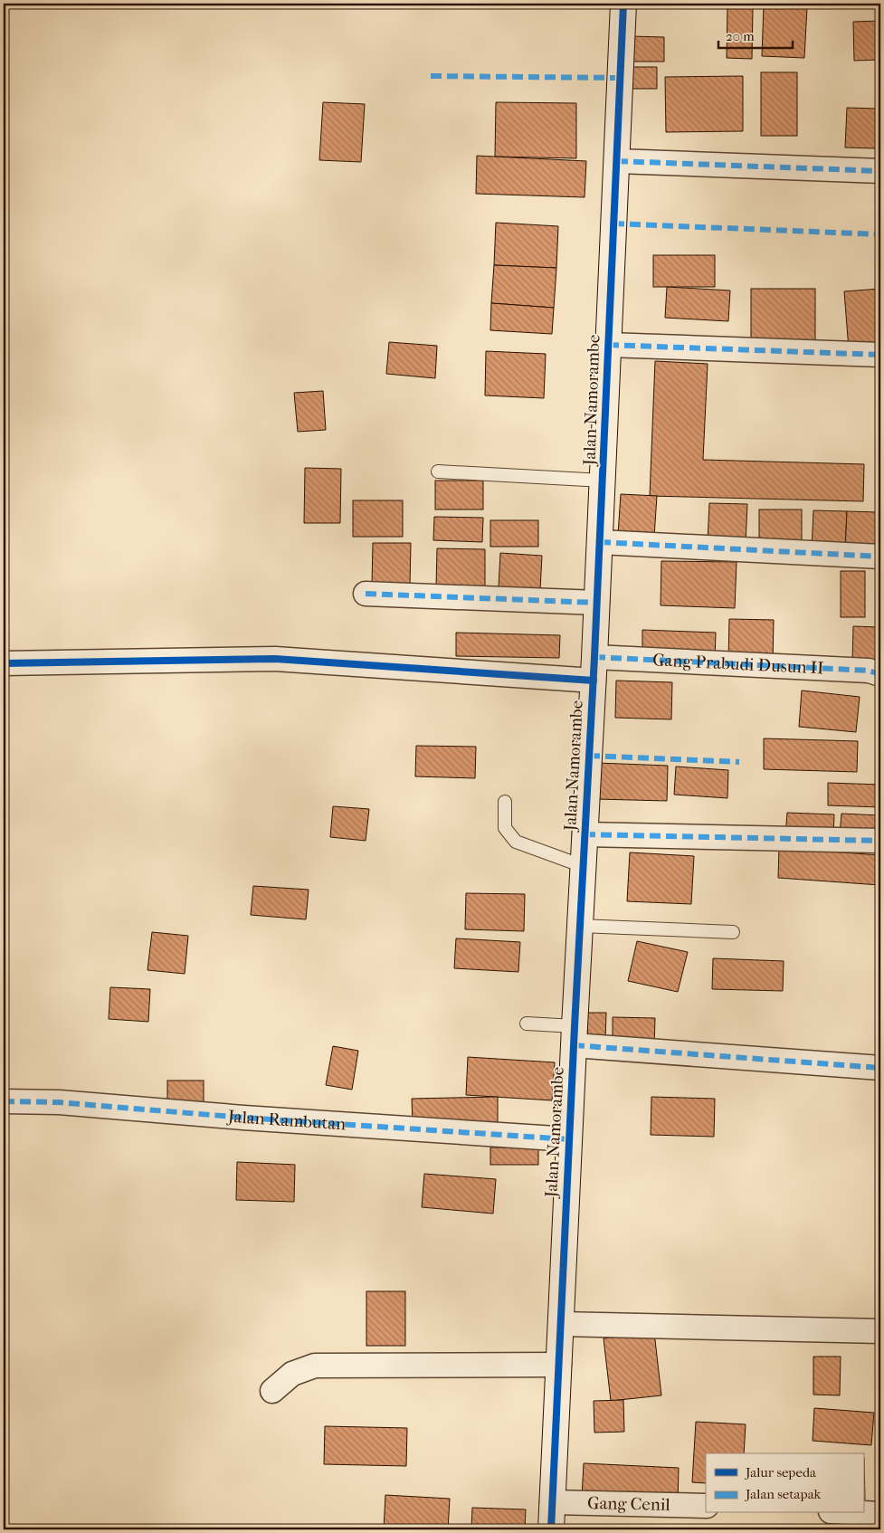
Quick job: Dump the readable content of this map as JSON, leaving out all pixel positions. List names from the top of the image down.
{
  "streets": {
    "street": [
      "Jalan Namorambe",
      "Gang Prabudi Dusun II",
      "Jalan Rambutan",
      "Gang Cenil"
    ]
  },
  "crossings": [
    ["Jalan Namorambe", "Gang Prabudi Dusun II"],
    ["Jalan Namorambe", "Jalan Rambutan"],
    ["Jalan Namorambe", "Gang Cenil"]
  ],
  "legend": ["Jalur sepeda", "Jalan setapak"],
  "scale_bar": "20 m"
}
